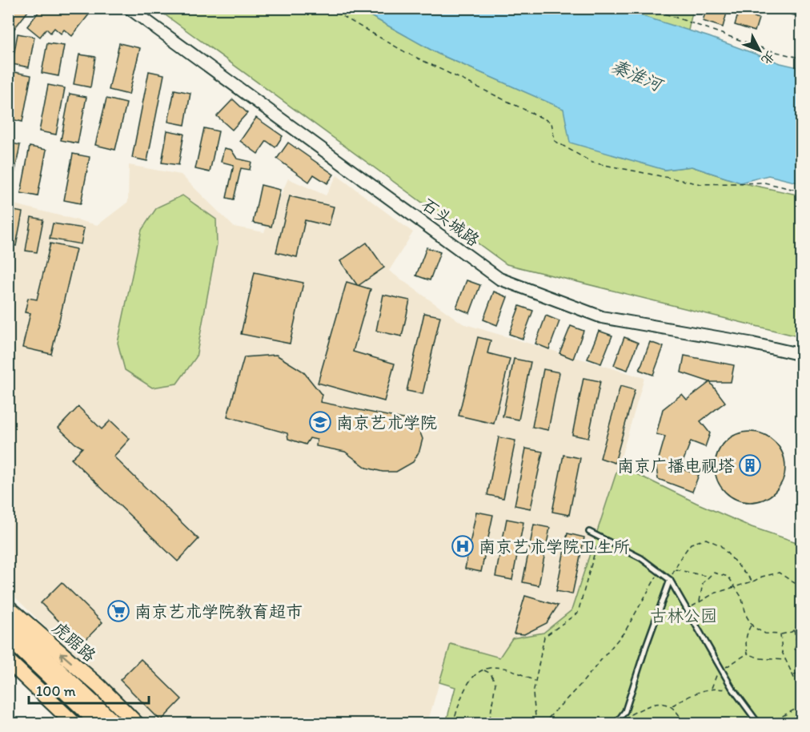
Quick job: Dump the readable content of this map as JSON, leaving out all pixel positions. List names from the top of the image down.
{
  "streets": {
    "main road": ["虎踞路"],
    "street": ["石头城路"]
  },
  "water": ["秦淮河"],
  "parks": ["古林公园"],
  "places": {
    "school or university": ["南京艺术学院"],
    "building": ["南京广播电视塔"],
    "hospital": ["南京艺术学院卫生所"],
    "supermarket": ["南京艺术学院教育超市"]
  },
  "scale_bar": "100 m",
  "north": "bottom right"
}
